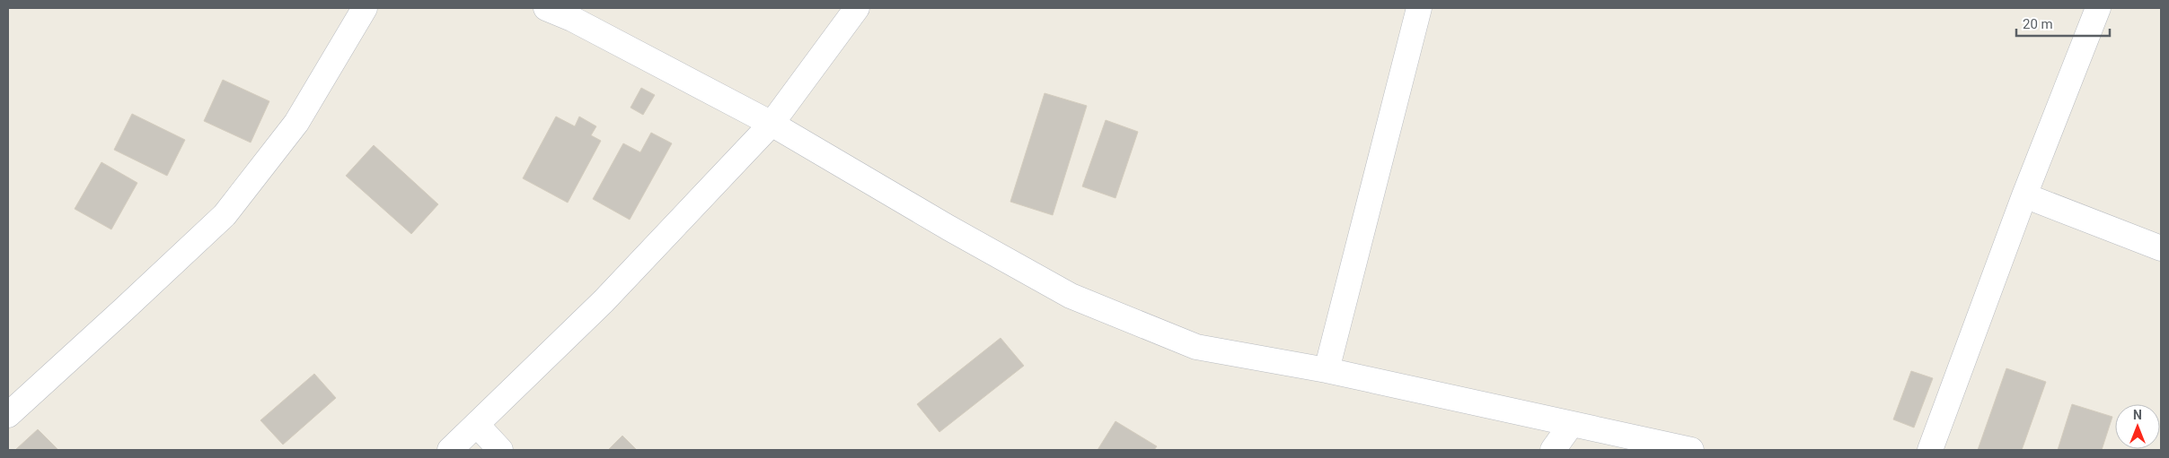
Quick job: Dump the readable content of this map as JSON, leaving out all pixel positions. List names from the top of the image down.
{
  "scale_bar": "20 m",
  "north": "top"
}
